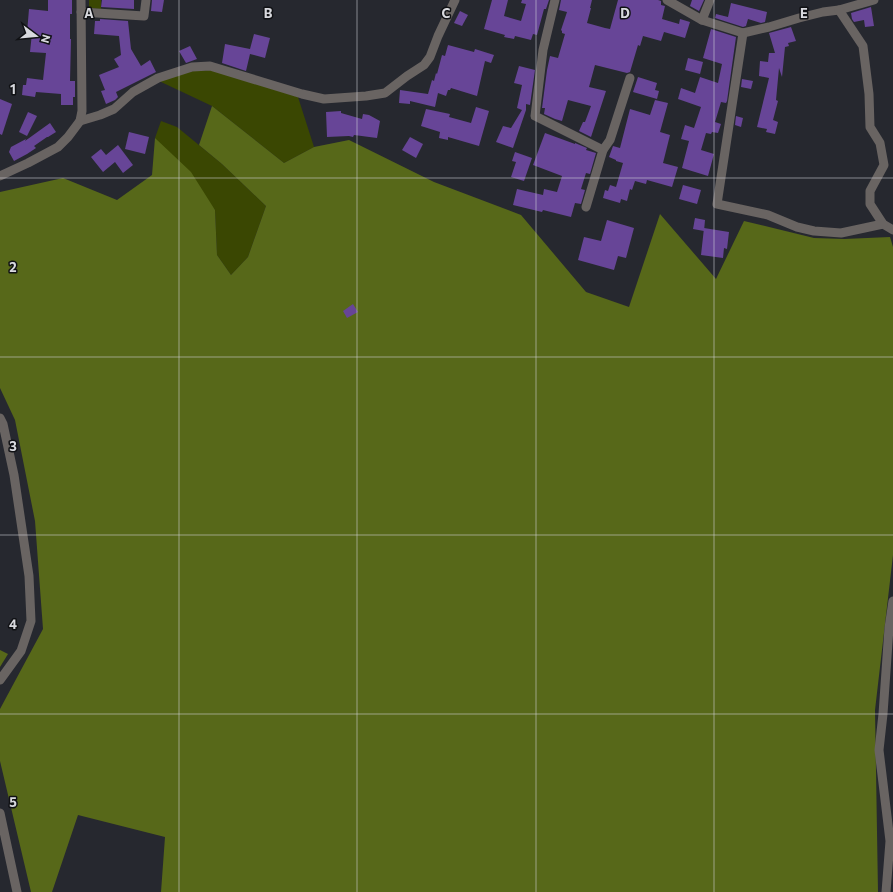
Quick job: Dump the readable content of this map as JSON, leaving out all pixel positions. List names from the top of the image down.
{
  "north": "right",
  "grid": {
    "columns": [
      "A",
      "B",
      "C",
      "D",
      "E"
    ],
    "rows": [
      "1",
      "2",
      "3",
      "4",
      "5"
    ]
  }
}
